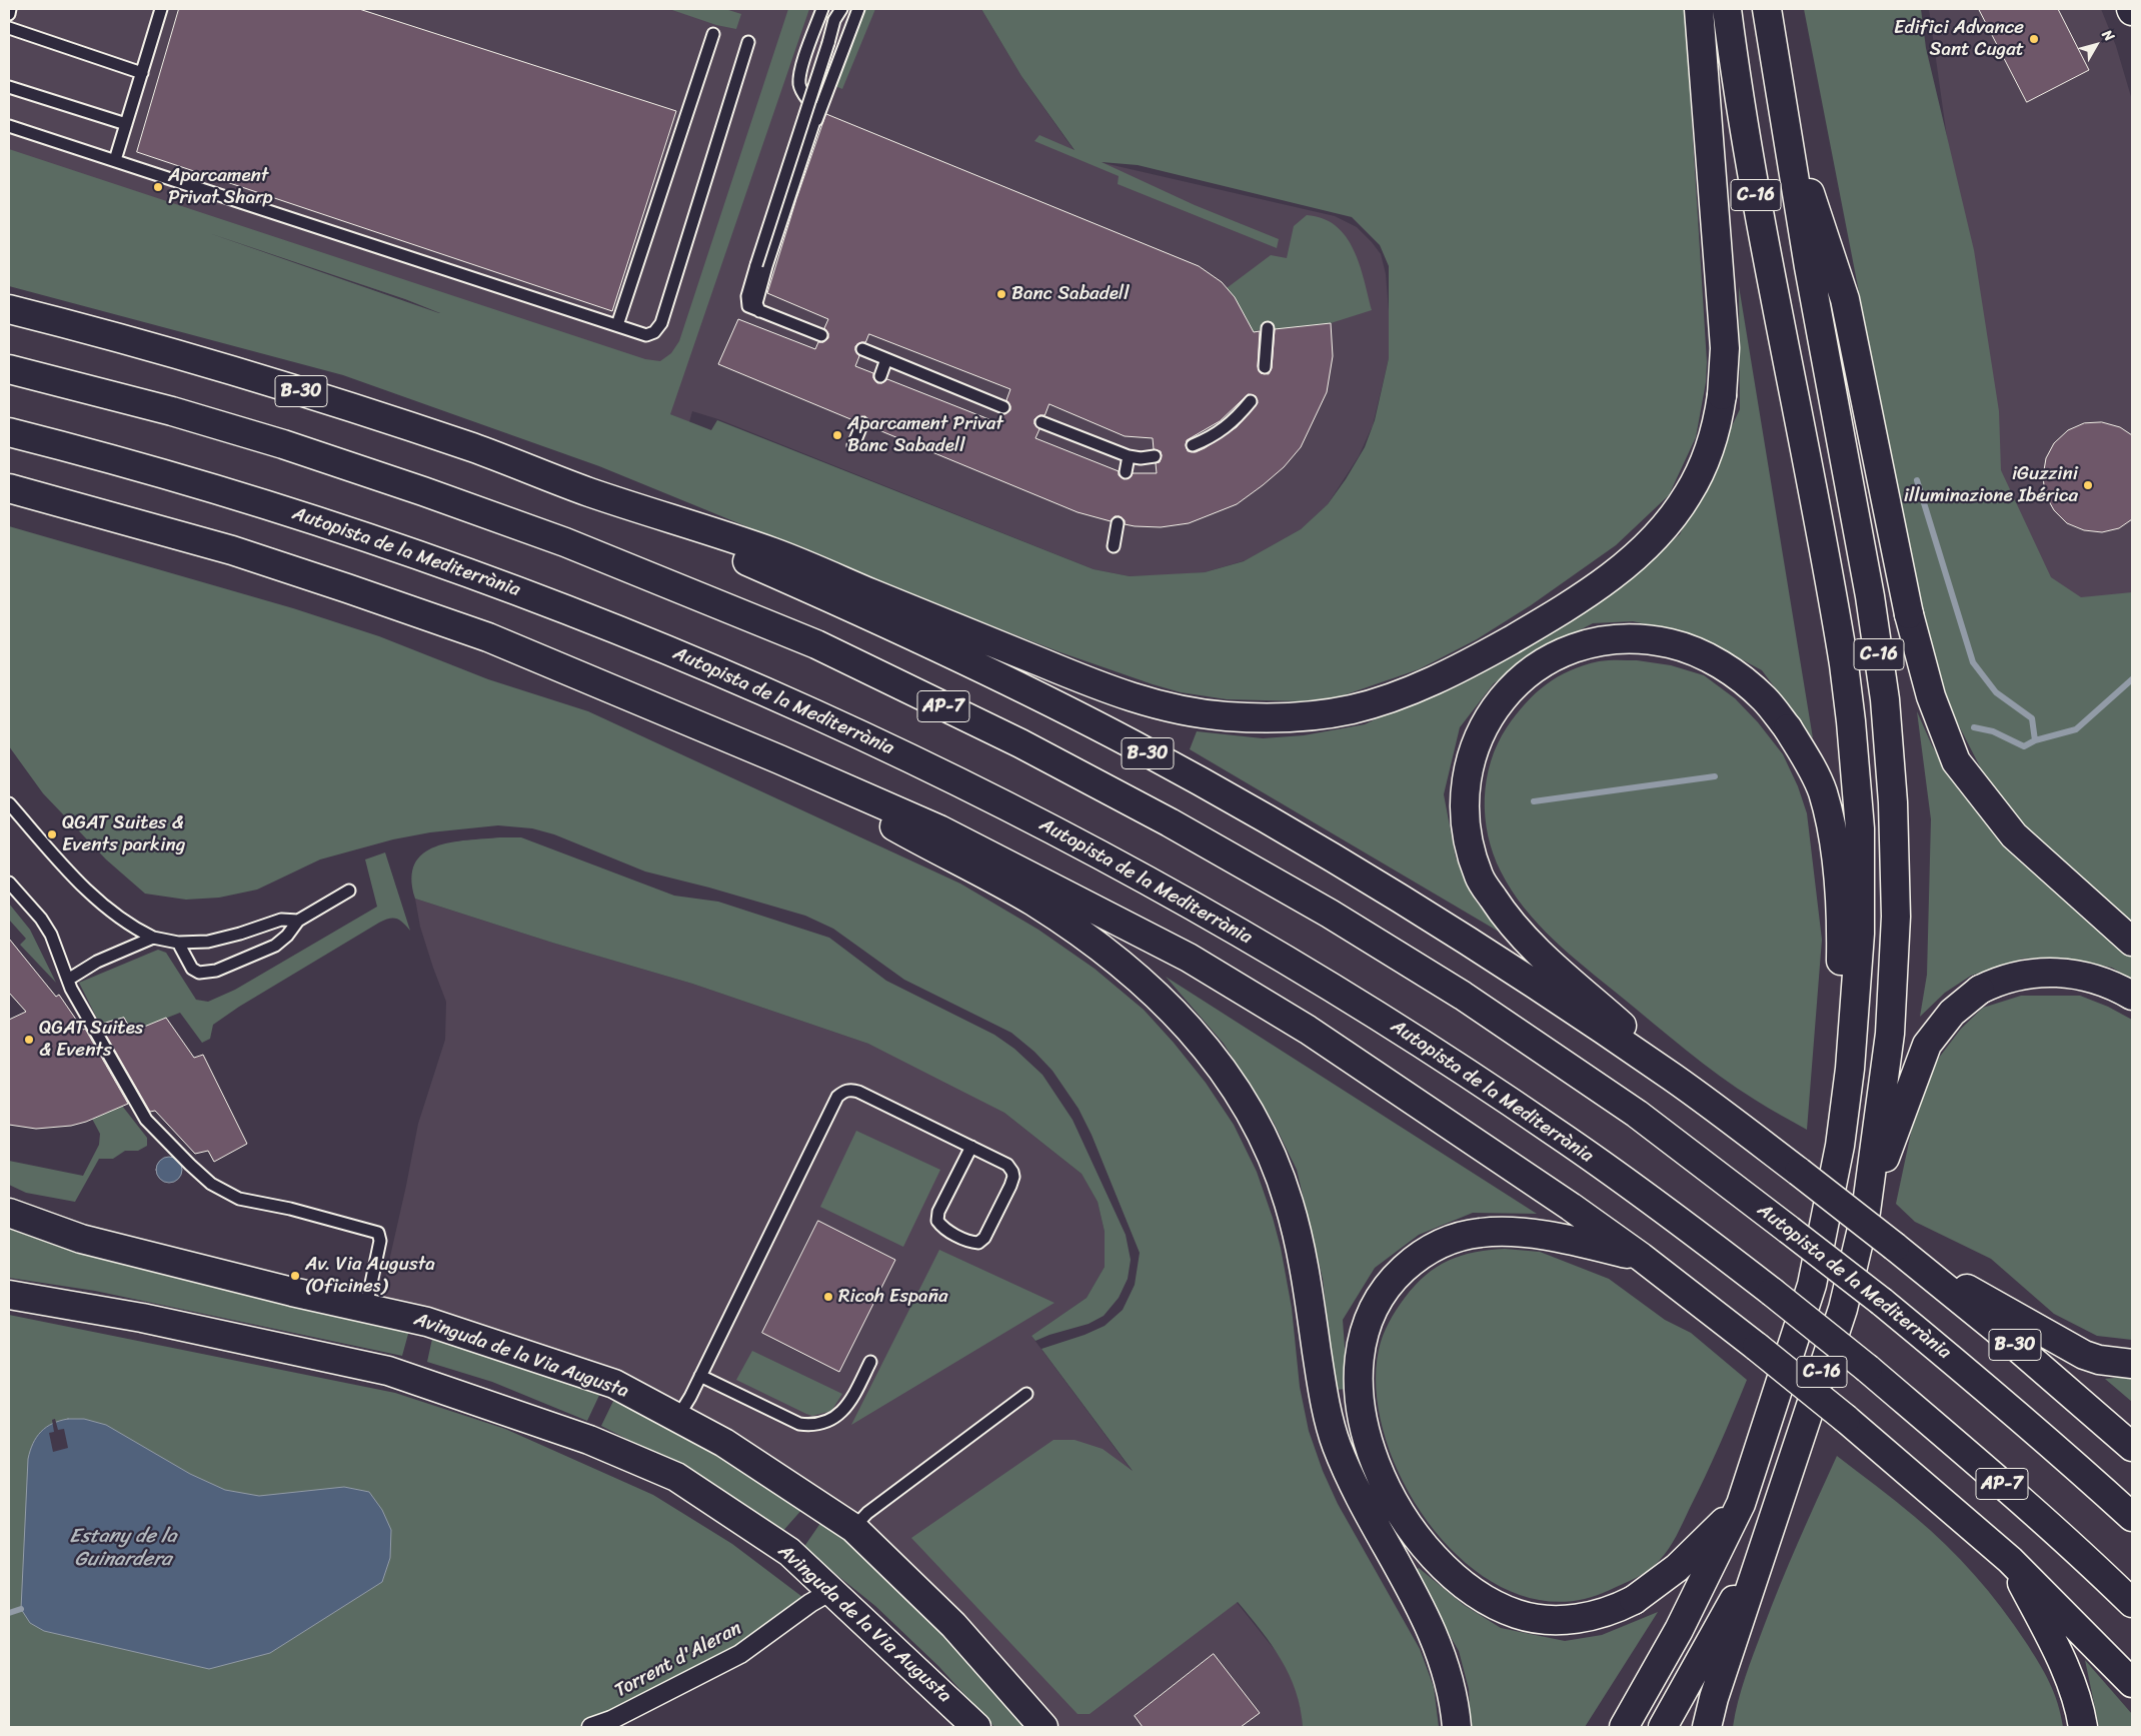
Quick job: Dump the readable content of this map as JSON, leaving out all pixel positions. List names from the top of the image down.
{
  "streets": {
    "main road": [
      "C-16",
      "B-30",
      "Autopista de la Mediterrània",
      "AP-7",
      "Avinguda de la Via Augusta"
    ],
    "street": ["Torrent d'Aleran"]
  },
  "crossings": [
    ["Avinguda de la Via Augusta", "Torrent d'Aleran"]
  ],
  "water": ["Estany de la Guinardera"],
  "places": [
    "Edifici Advance Sant Cugat",
    "Aparcament Privat Sharp",
    "Banc Sabadell",
    "Aparcament Privat Banc Sabadell",
    "iGuzzini illuminazione Ibérica",
    "QGAT Suites & Events parking",
    "QGAT Suites & Events",
    "Av. Via Augusta (Oficines)",
    "Ricoh España"
  ],
  "north": "top right"
}
